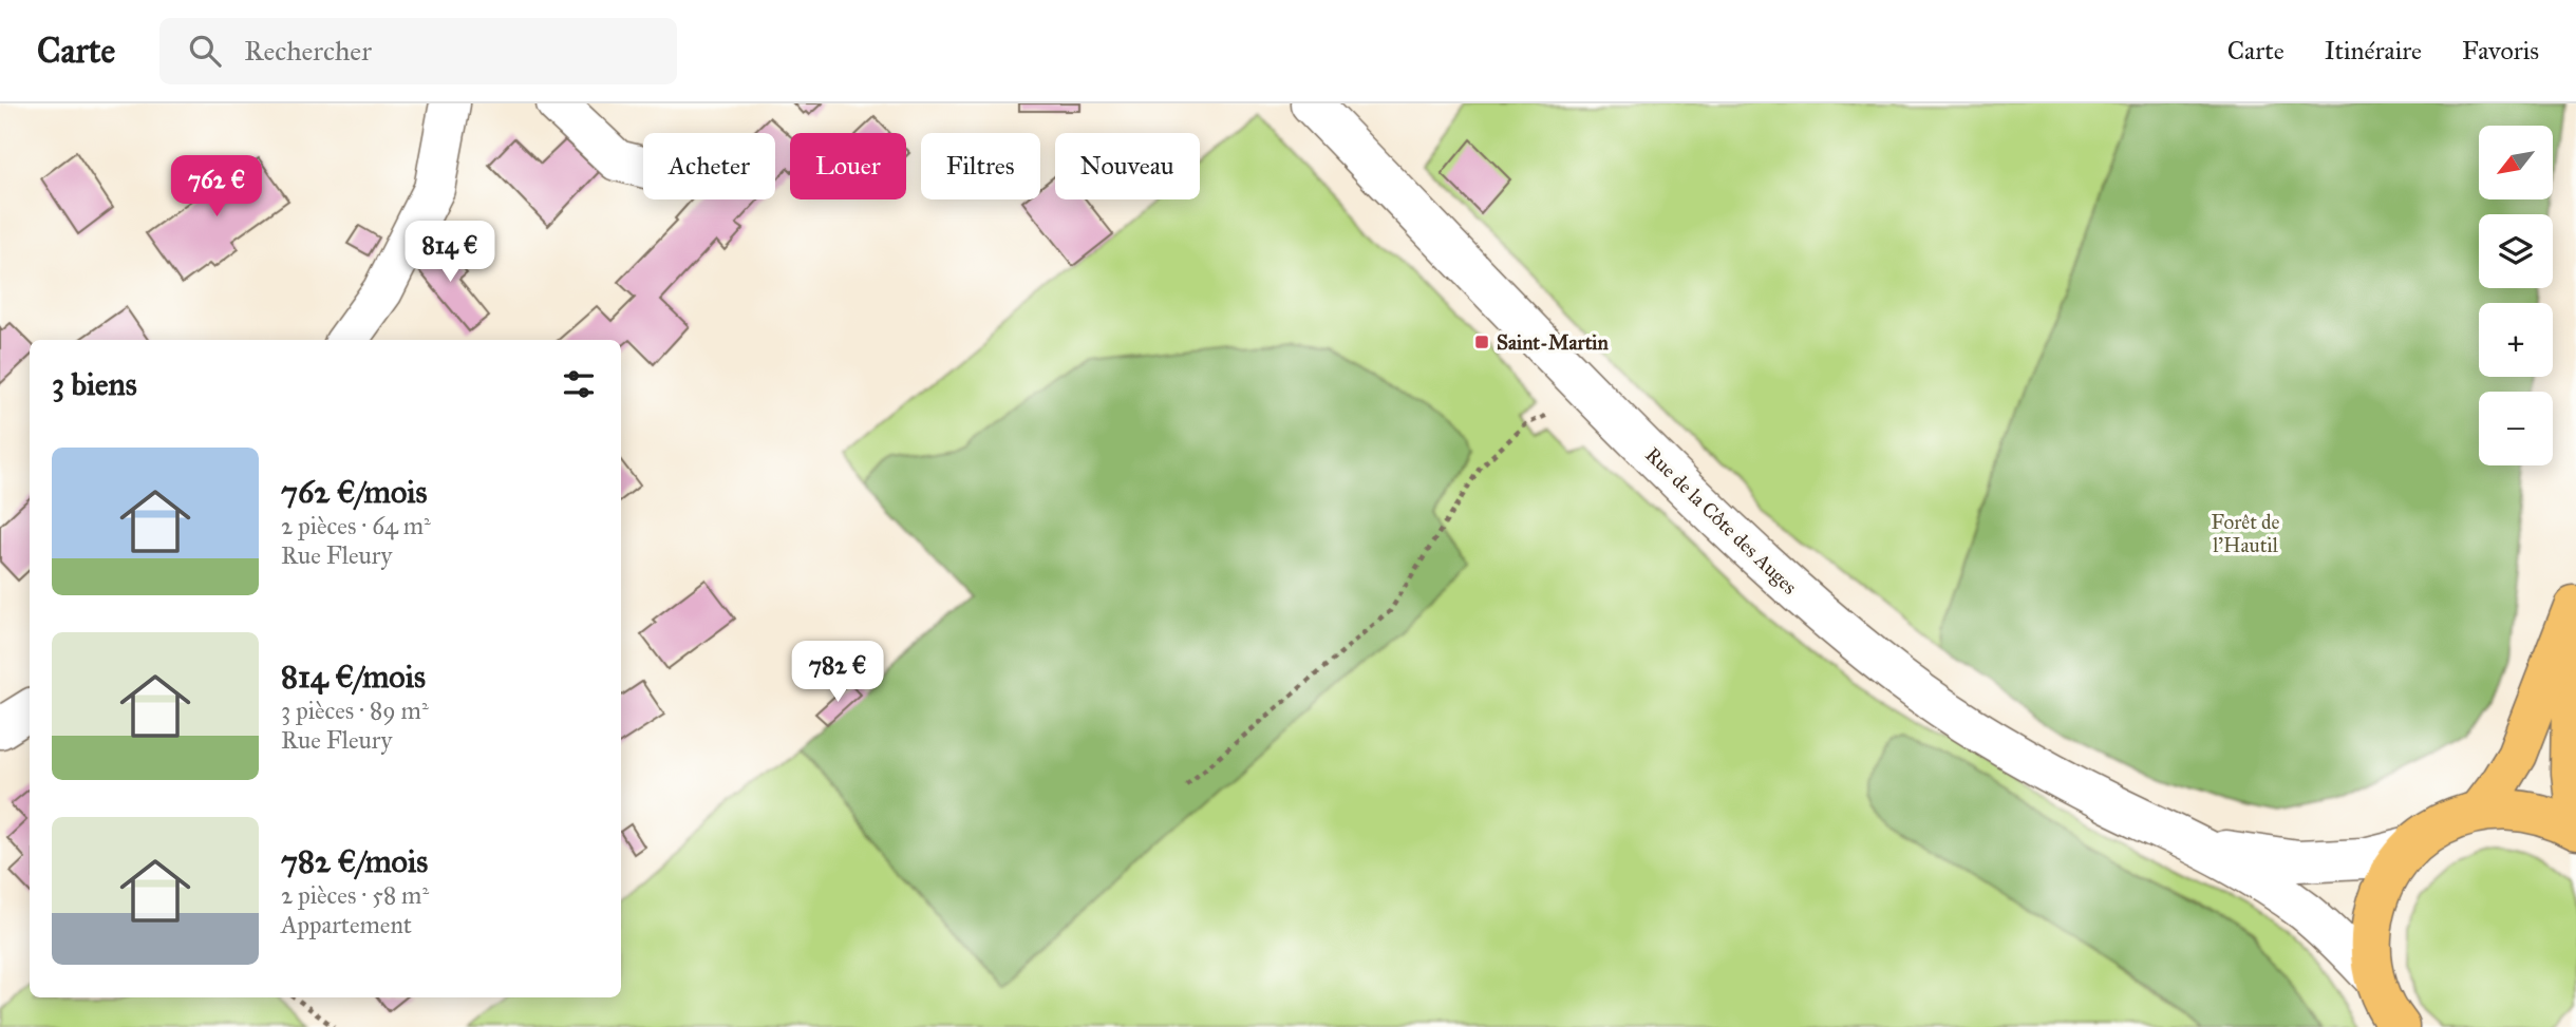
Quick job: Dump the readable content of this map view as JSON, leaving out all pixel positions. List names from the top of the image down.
{
  "streets": {
    "street": ["Rue de la Côte des Auges"]
  },
  "parks": ["Forêt de l'Hautil"],
  "places": {
    "transit": ["Saint-Martin"]
  },
  "north": "bottom left",
  "page": {
    "header": "Carte",
    "search": "Rechercher",
    "nav": ["Carte", "Itinéraire", "Favoris"],
    "map_buttons": ["+", "−"],
    "chip": [
      "Acheter",
      "Louer",
      "Filtres",
      "Nouveau"
    ],
    "price": ["762 €", "814 €", "782 €"],
    "heading": "3 biens",
    "list": [
      {
        "name": "762 €/mois",
        "note": "2 pièces · 64 m² · Rue Fleury"
      },
      {
        "name": "814 €/mois",
        "note": "3 pièces · 89 m² · Rue Fleury"
      },
      {
        "name": "782 €/mois",
        "note": "2 pièces · 58 m² · Appartement"
      }
    ]
  }
}
